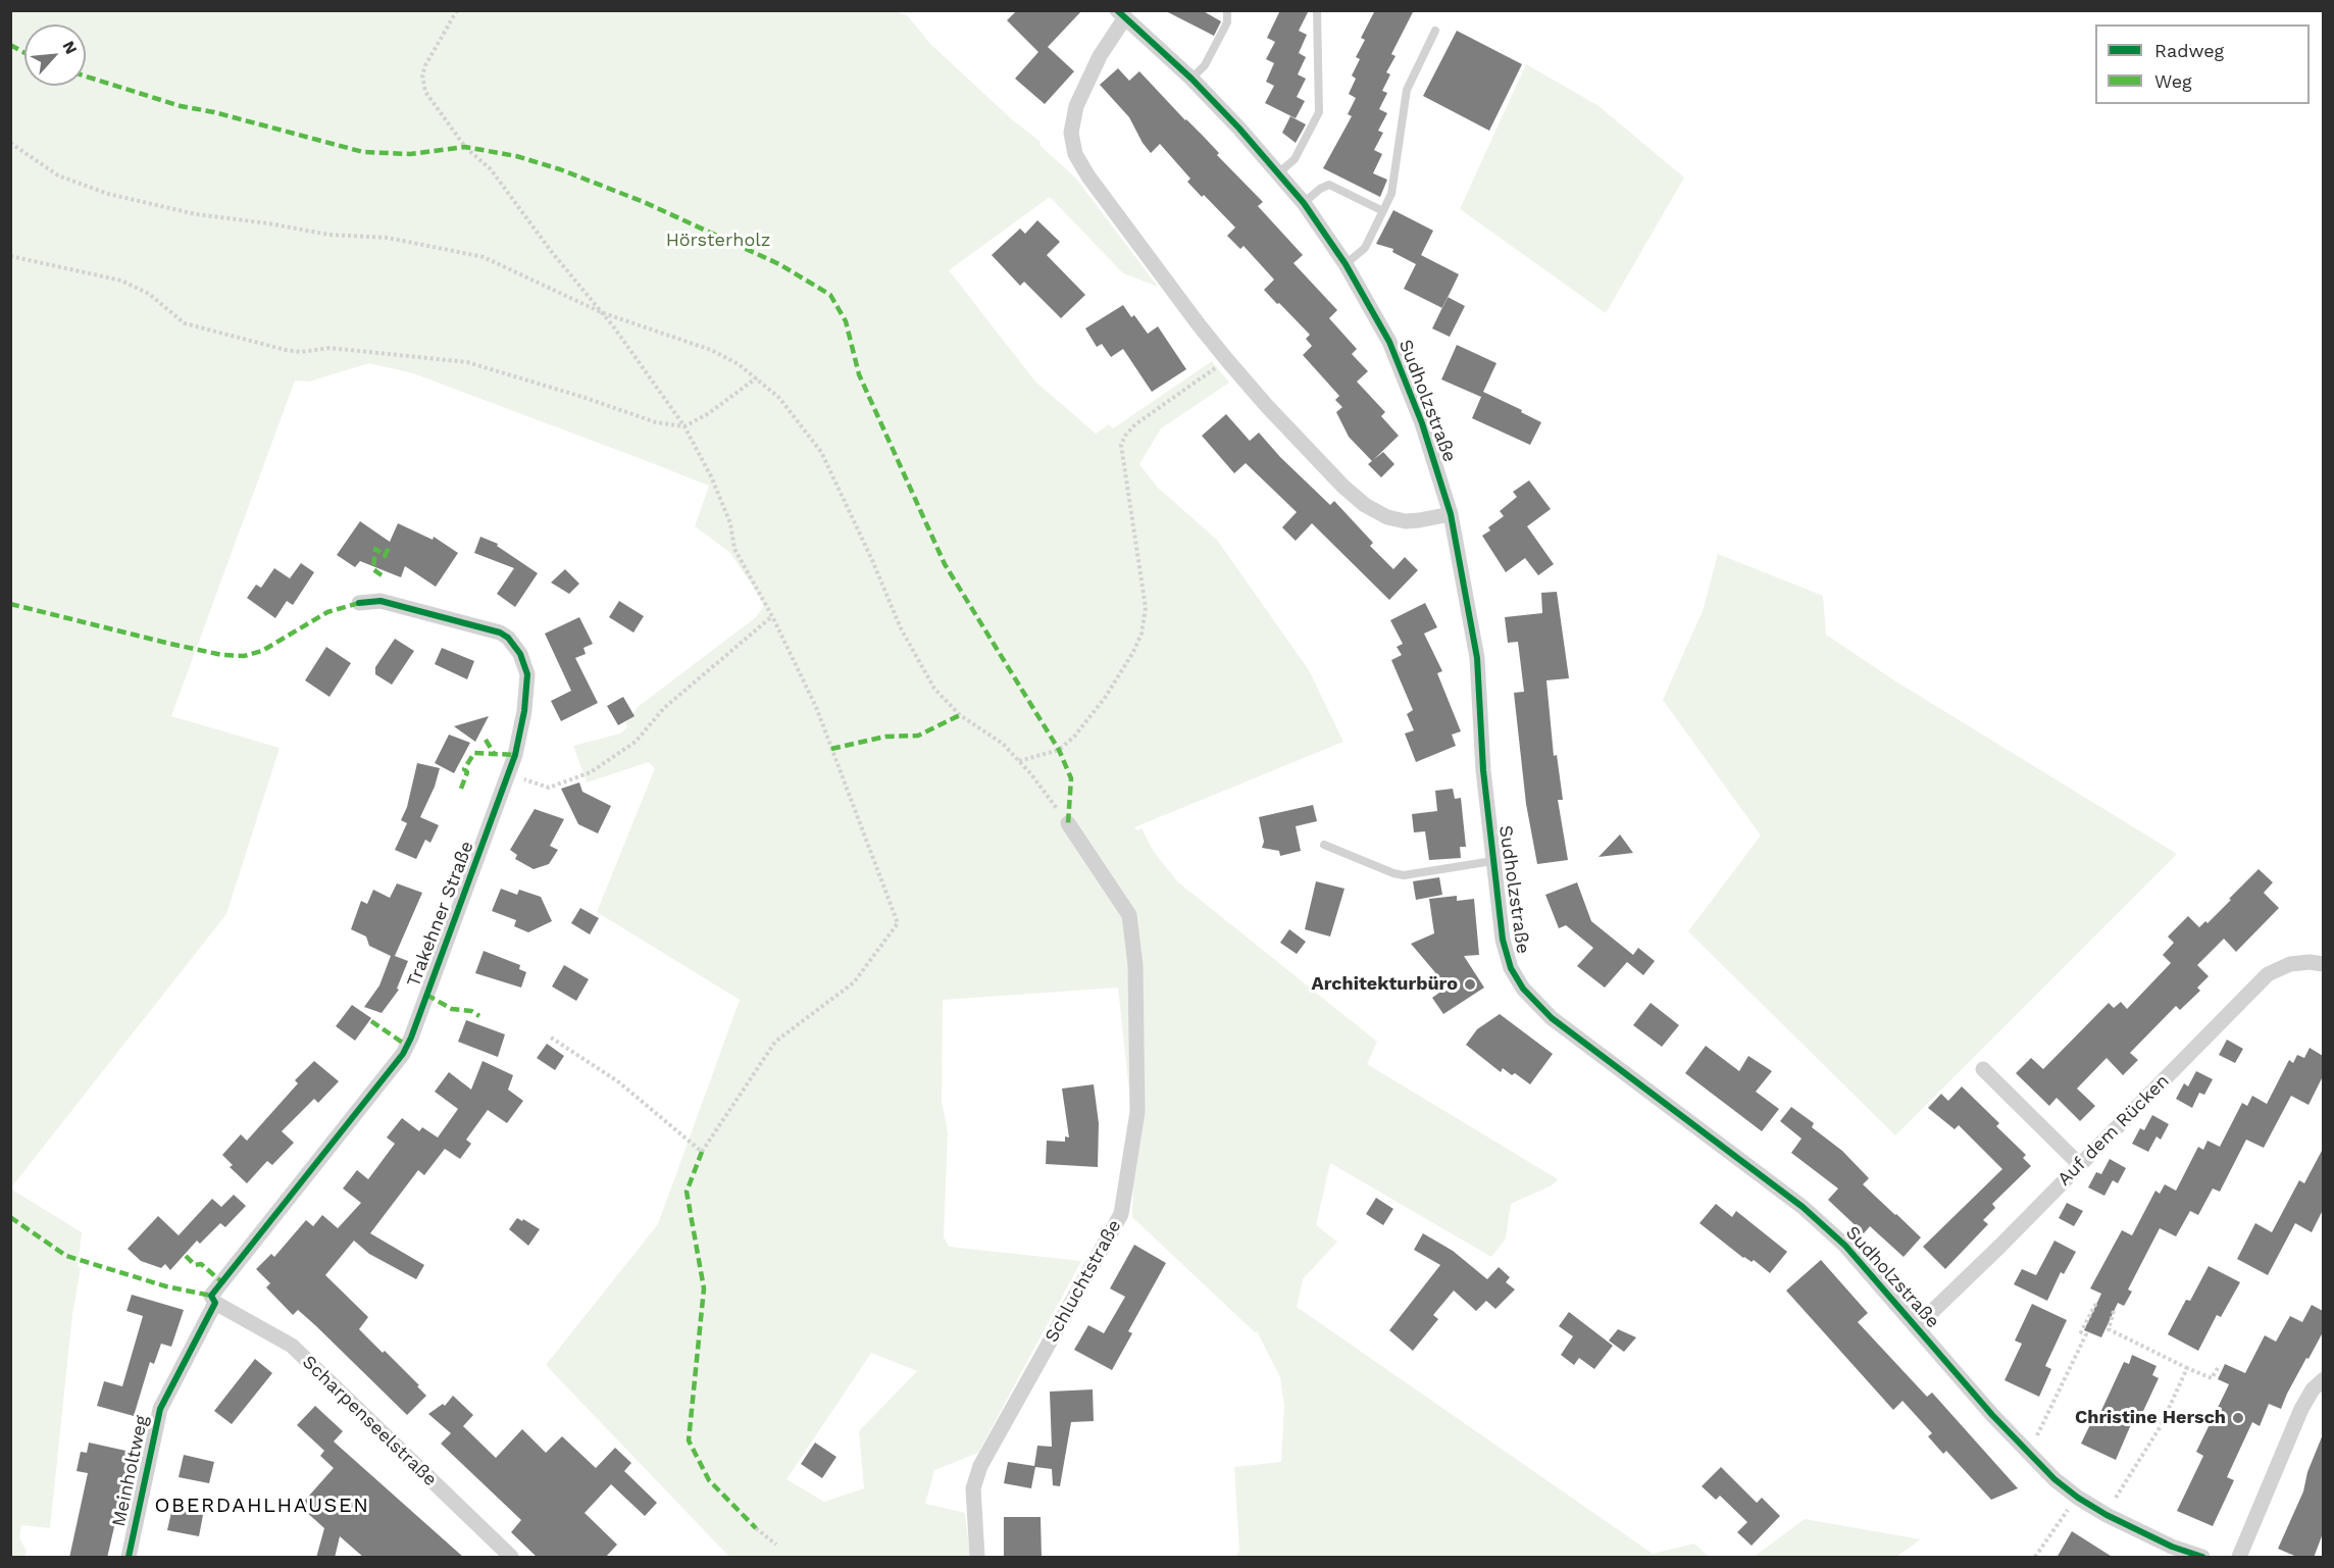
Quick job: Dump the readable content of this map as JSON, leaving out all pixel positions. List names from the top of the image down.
{
  "streets": {
    "street": [
      "Sudholzstraße",
      "Trakehner Straße",
      "Auf dem Rücken",
      "Schluchtstraße",
      "Scharpenseelstraße",
      "Meinholtweg"
    ]
  },
  "crossings": [
    ["Sudholzstraße", "Auf dem Rücken"],
    ["Trakehner Straße", "Scharpenseelstraße"],
    ["Trakehner Straße", "Meinholtweg"],
    ["Scharpenseelstraße", "Meinholtweg"]
  ],
  "districts": ["OBERDAHLHAUSEN"],
  "parks": ["Hörsterholz"],
  "places": ["Architekturbüro", "Christine Hersch"],
  "legend": ["Radweg", "Weg"],
  "north": "top right"
}
